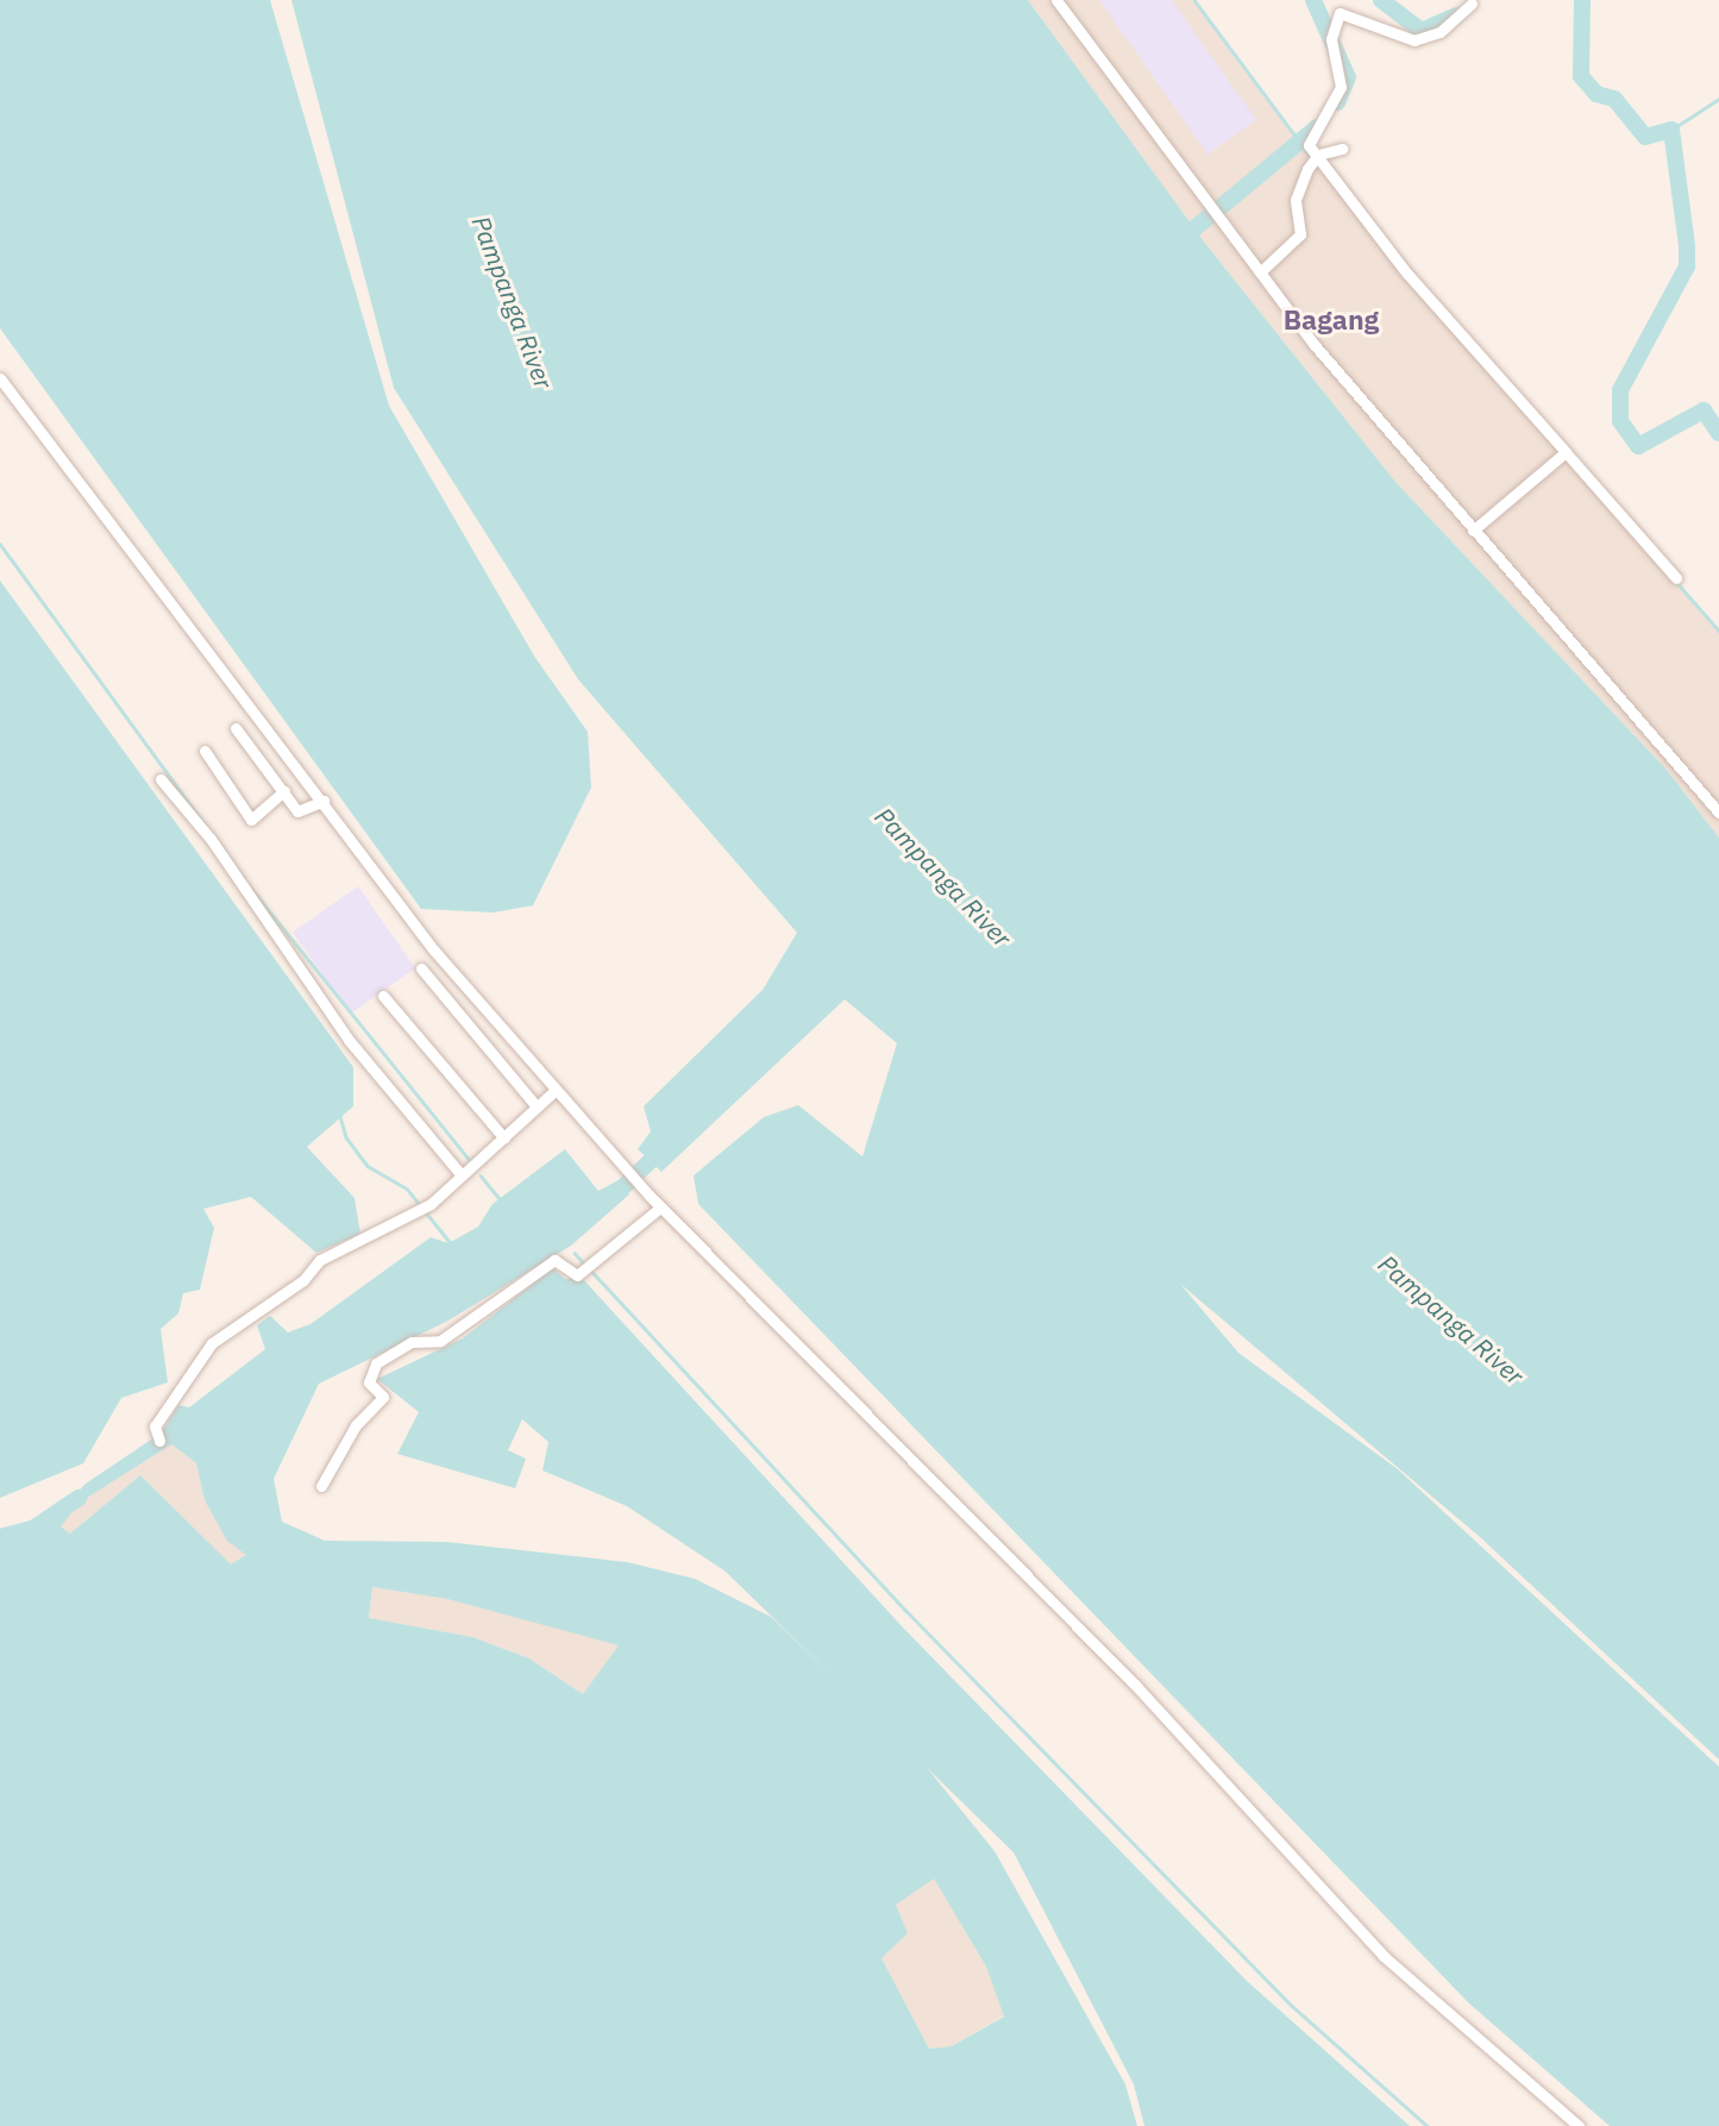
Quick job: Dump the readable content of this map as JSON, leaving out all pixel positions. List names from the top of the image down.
{
  "districts": ["Bagang"],
  "water": ["Pampanga River"]
}
